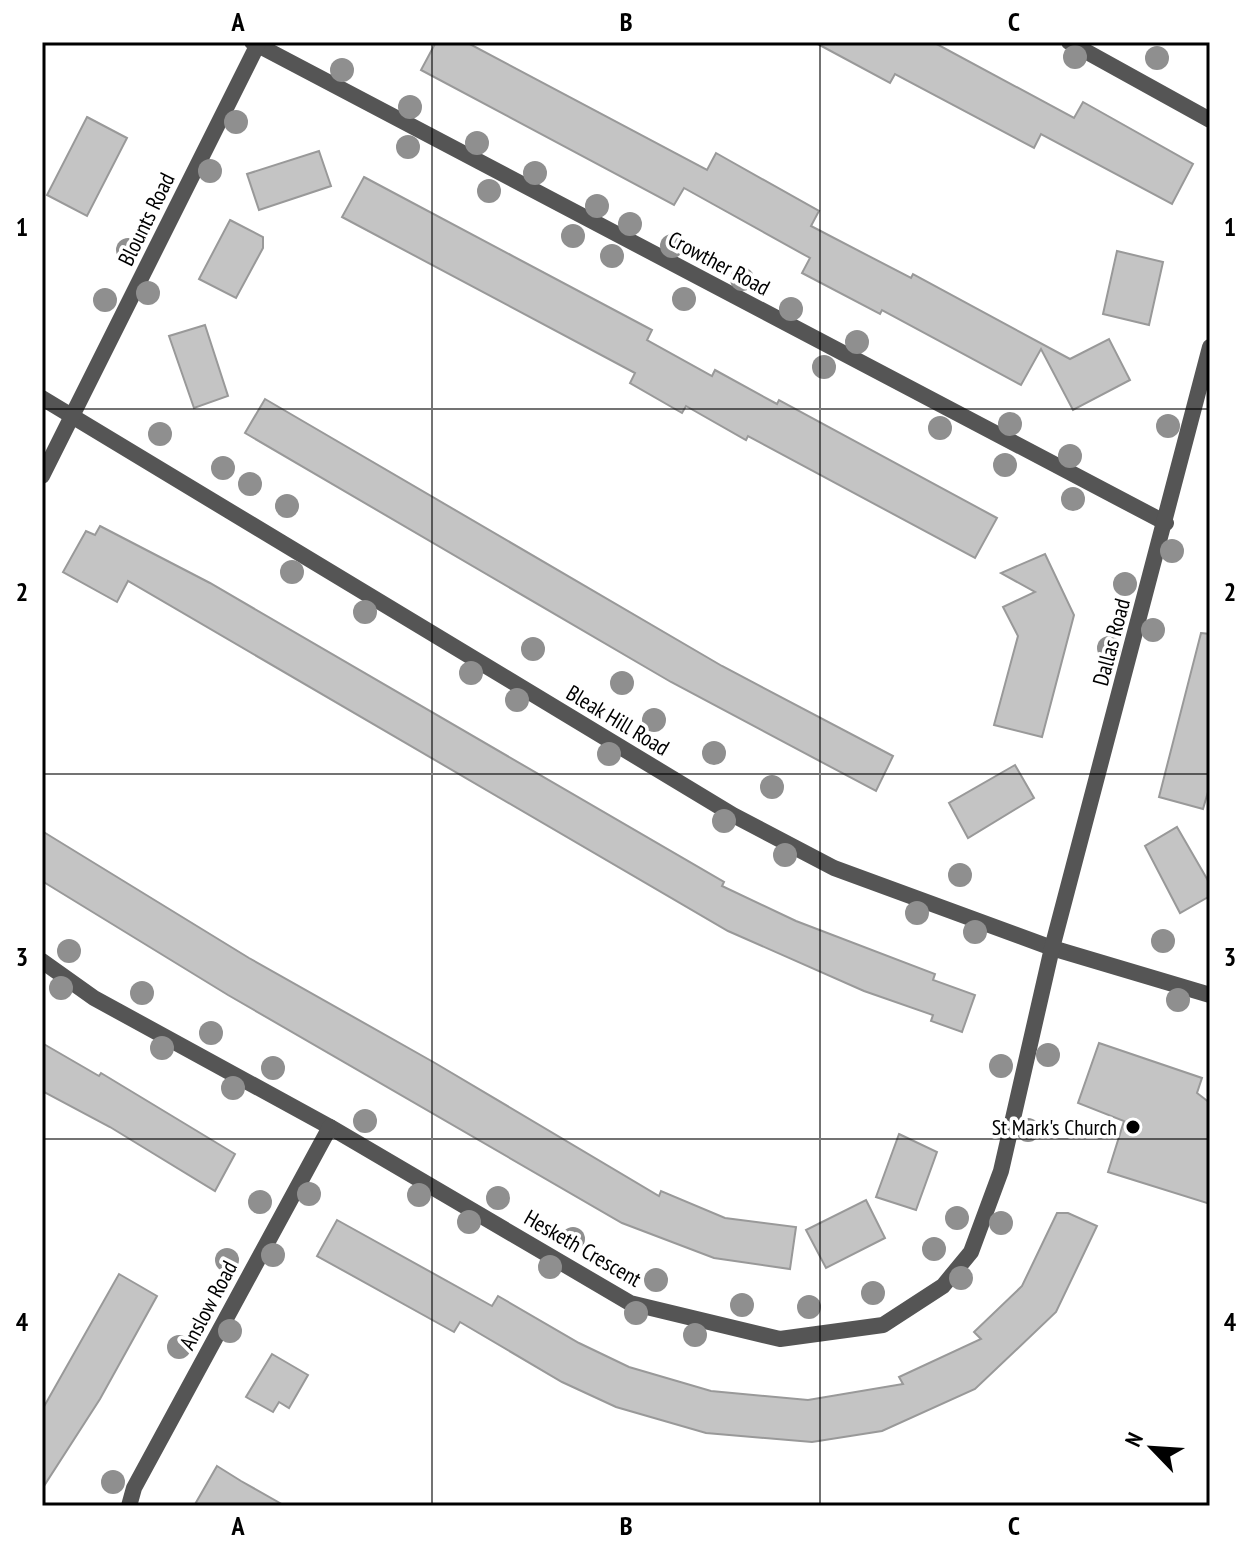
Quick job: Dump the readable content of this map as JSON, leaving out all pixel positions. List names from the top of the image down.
{
  "streets": {
    "street": [
      "Blounts Road",
      "Crowther Road",
      "Dallas Road",
      "Bleak Hill Road",
      "Hesketh Crescent",
      "Anslow Road"
    ]
  },
  "crossings": [
    ["Blounts Road", "Crowther Road"],
    ["Blounts Road", "Bleak Hill Road"],
    ["Crowther Road", "Dallas Road"],
    ["Dallas Road", "Bleak Hill Road"],
    ["Dallas Road", "Hesketh Crescent"],
    ["Bleak Hill Road", "Hesketh Crescent"],
    ["Hesketh Crescent", "Anslow Road"]
  ],
  "places": ["St Mark's Church"],
  "north": "top left",
  "grid": {
    "columns": ["A", "B", "C"],
    "rows": [
      "1",
      "2",
      "3",
      "4"
    ]
  }
}
